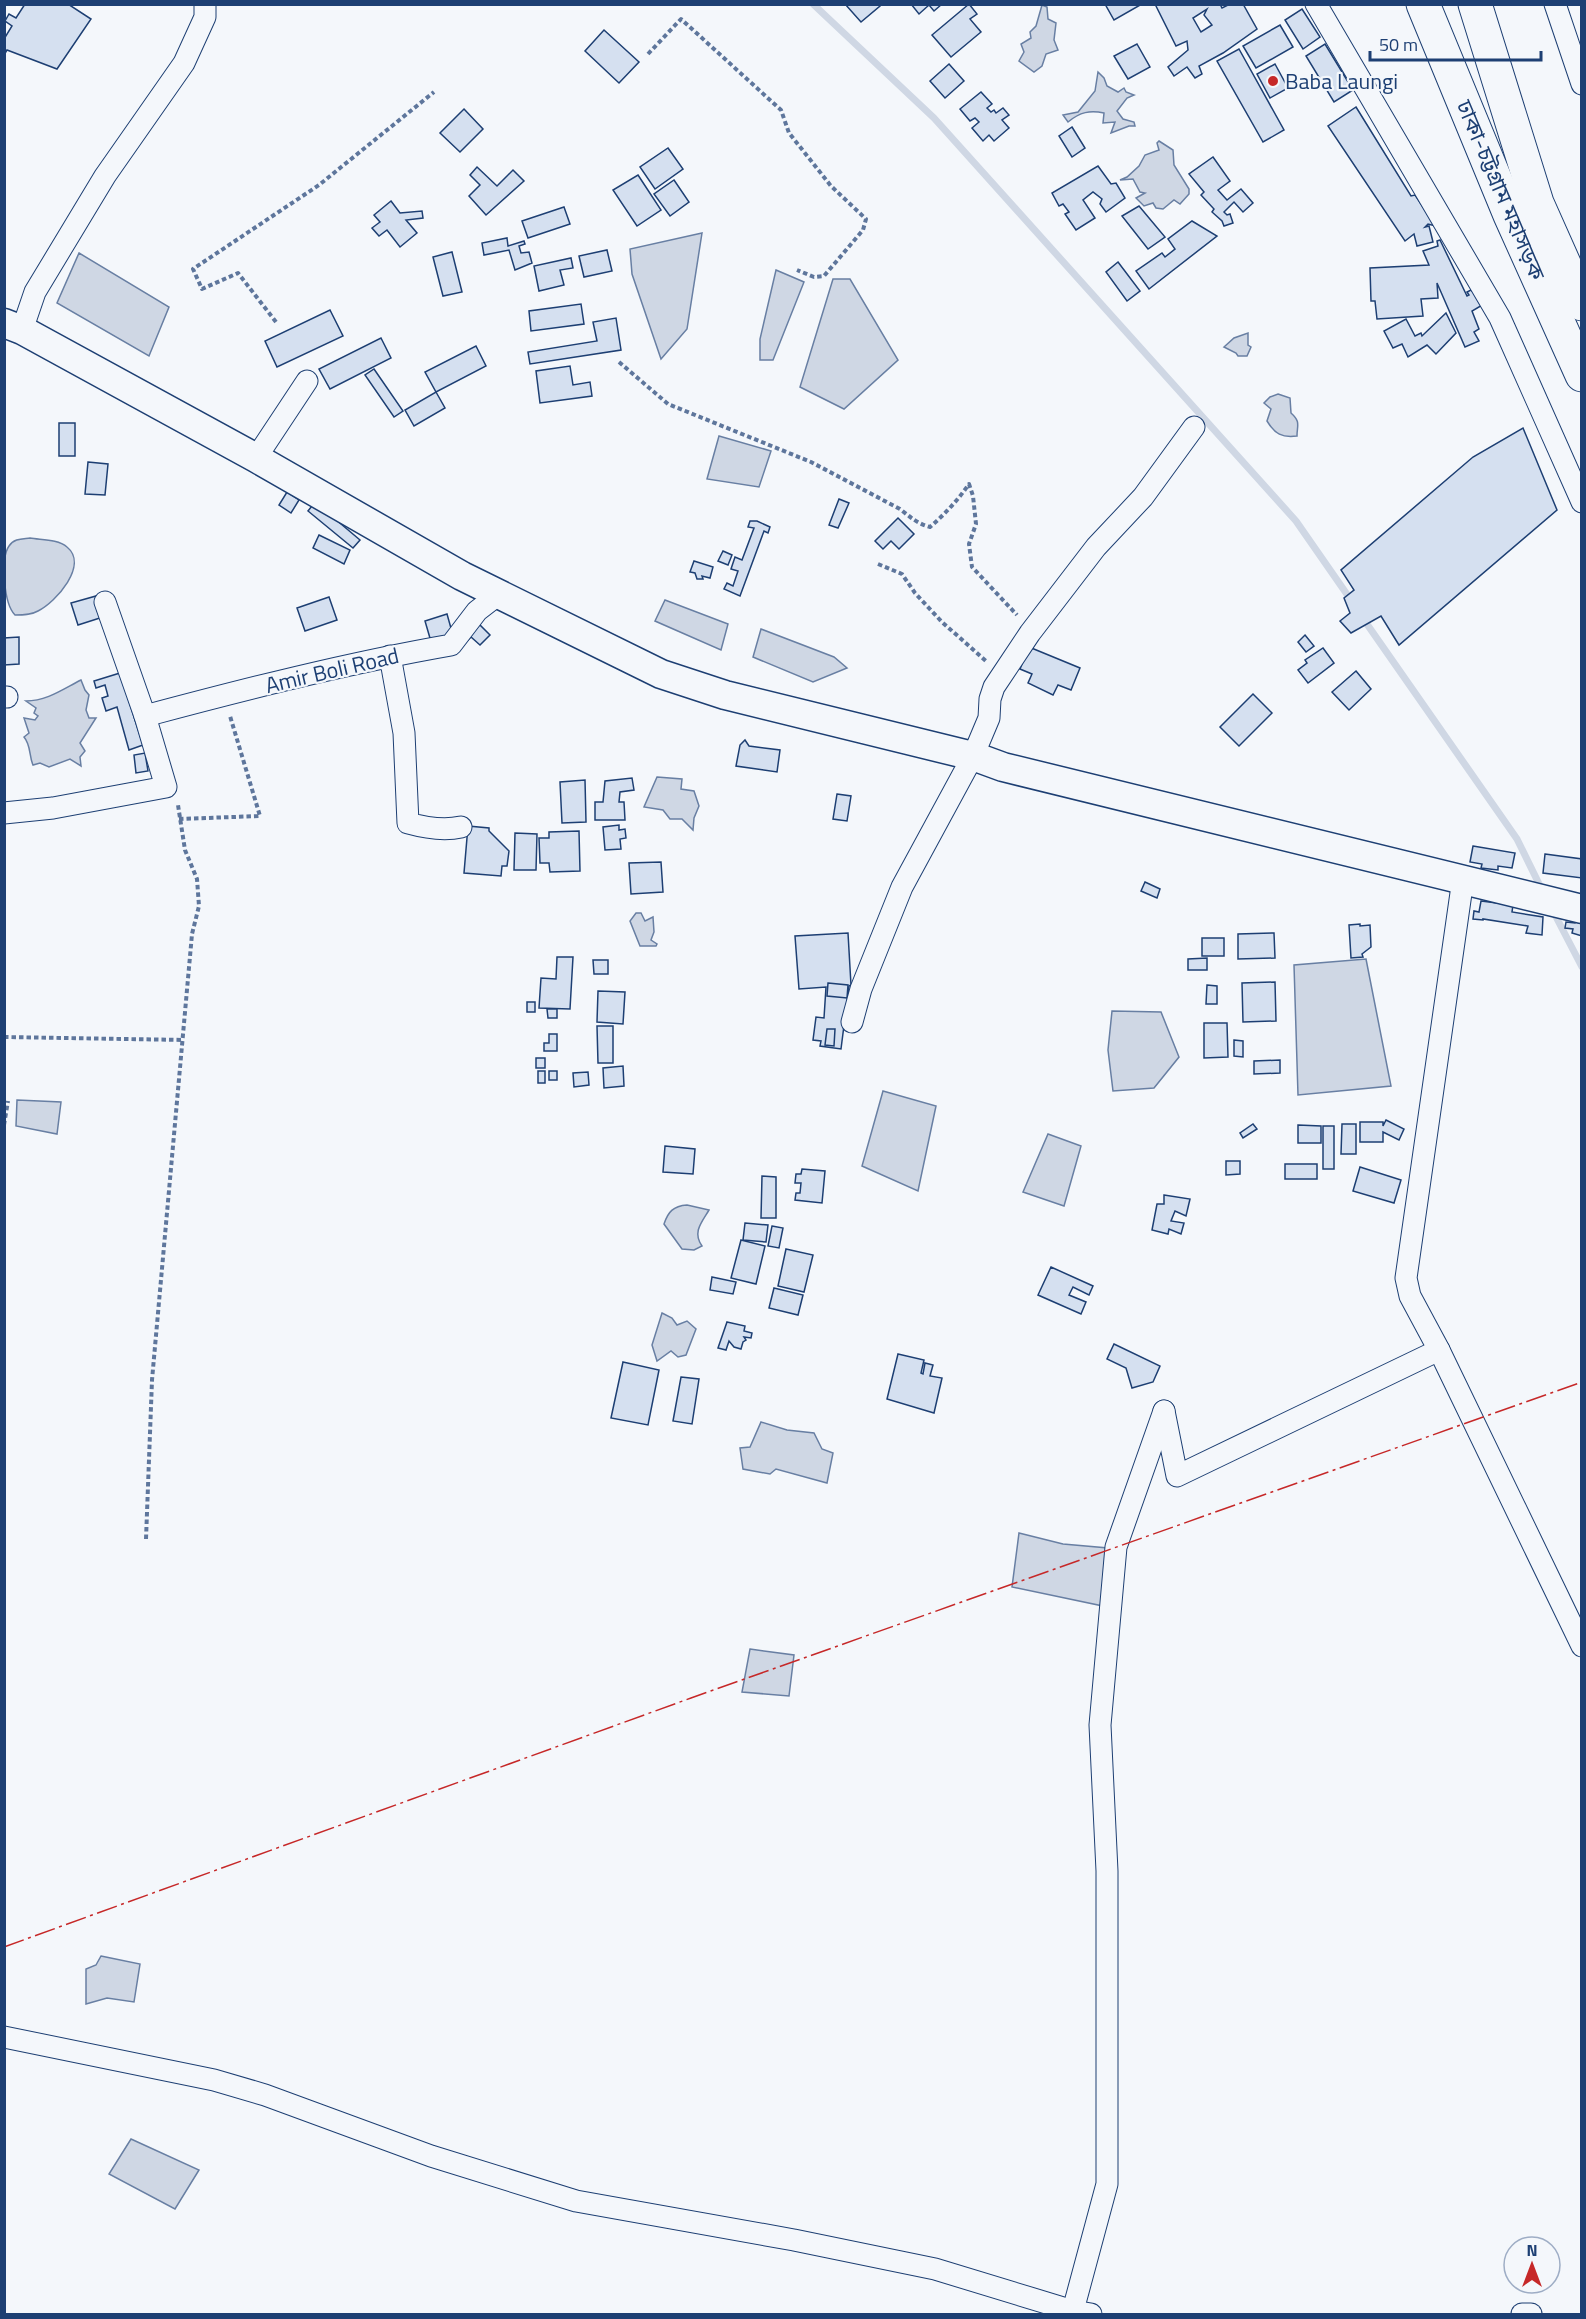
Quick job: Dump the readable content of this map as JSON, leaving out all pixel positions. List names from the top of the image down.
{
  "streets": {
    "highway": ["ঢাকা-চট্টগ্রাম মহাসড়ক"],
    "street": ["Amir Boli Road"]
  },
  "places": ["Baba Laungi"],
  "scale_bar": "50 m",
  "north": "top"
}
